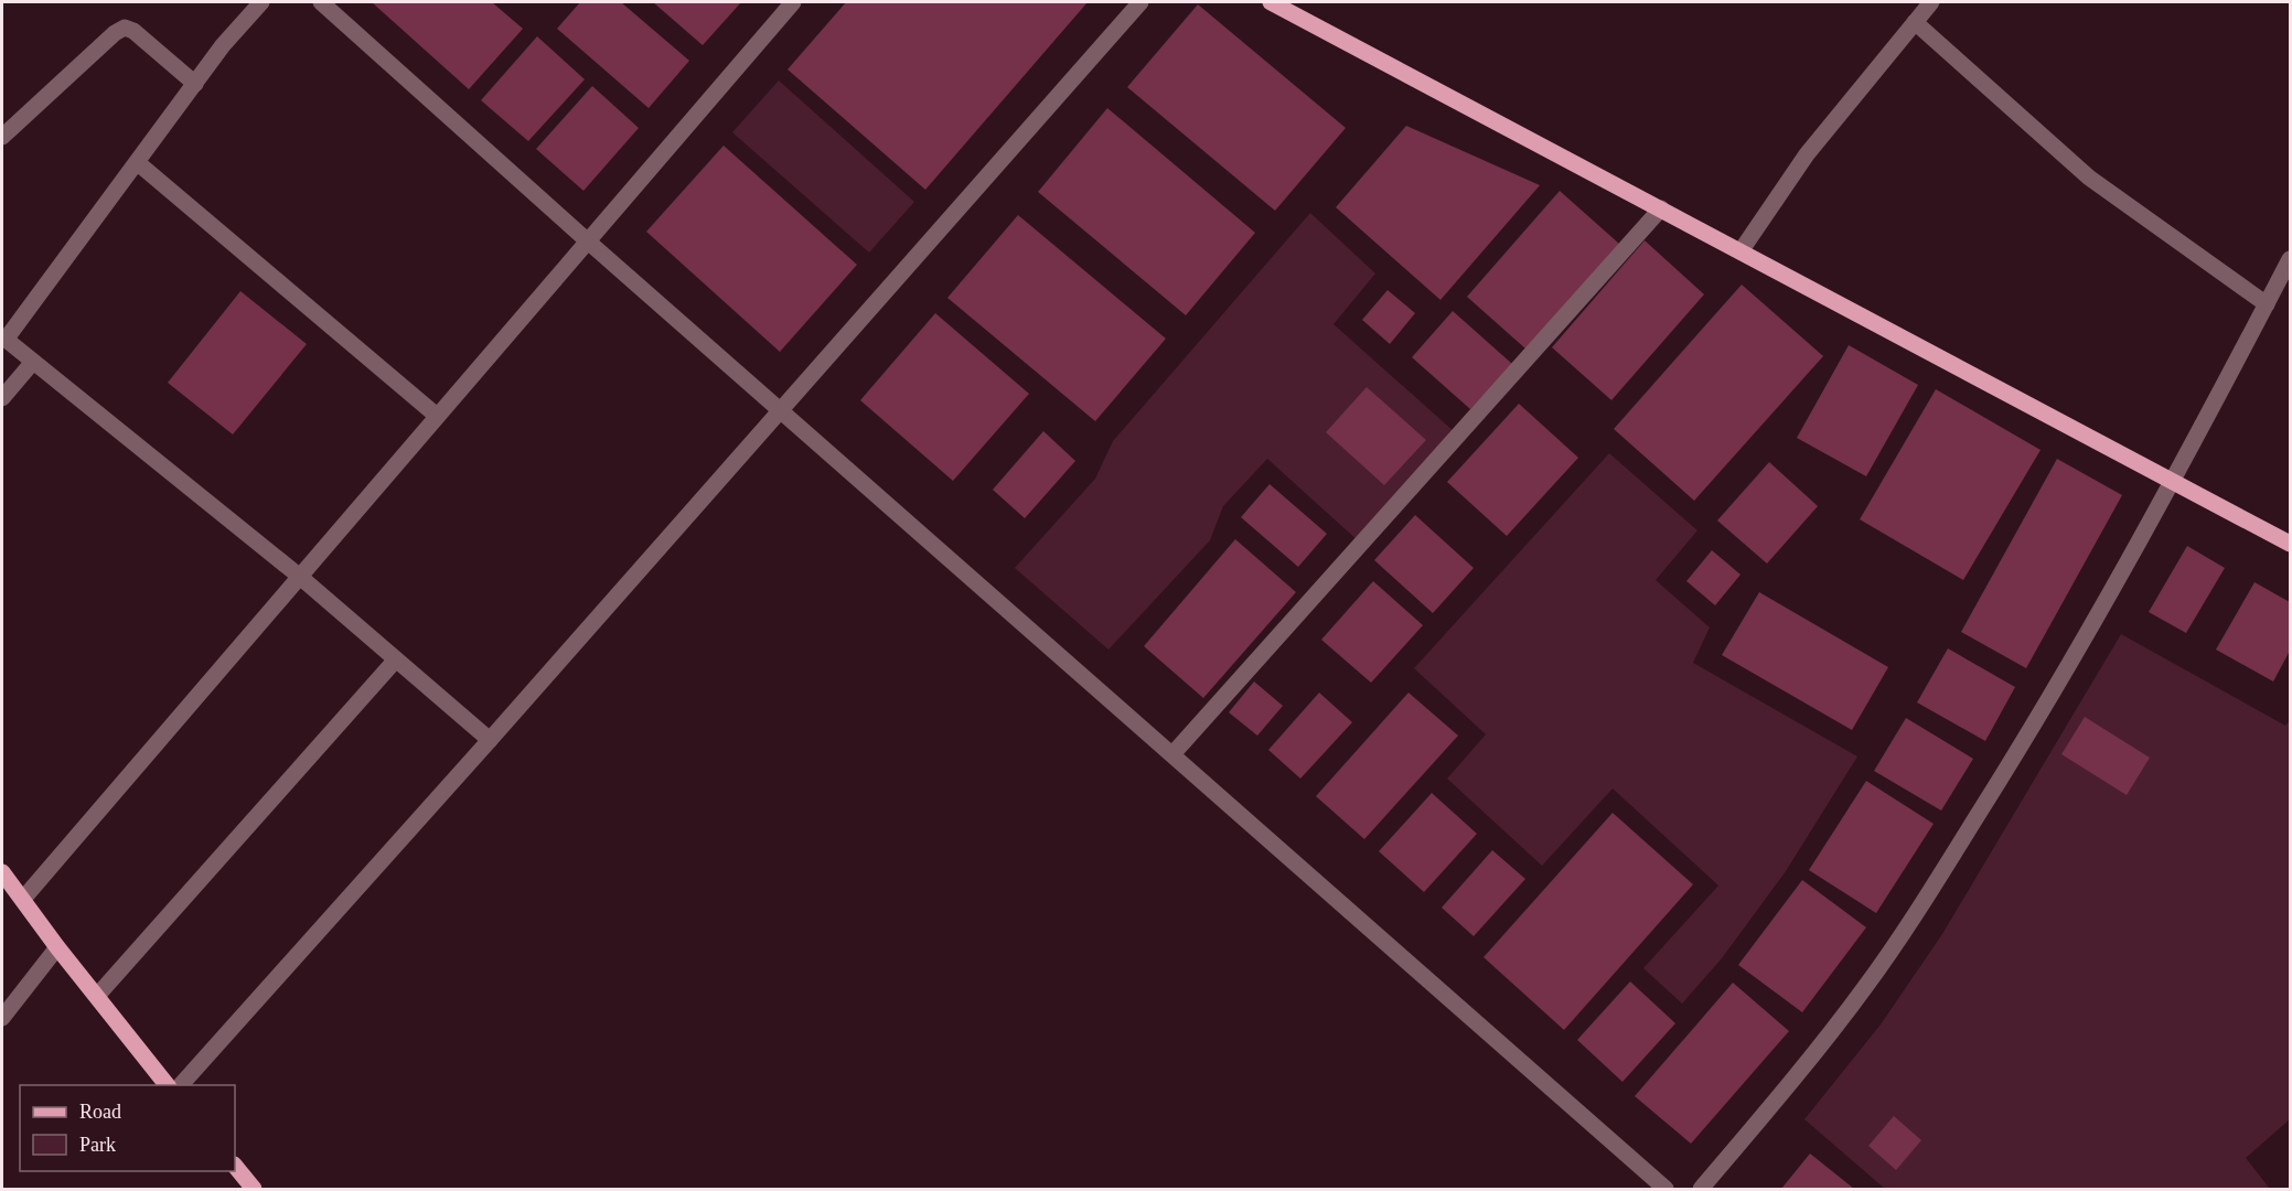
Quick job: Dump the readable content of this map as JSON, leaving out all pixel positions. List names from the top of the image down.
{
  "legend": ["Road", "Park"]
}
